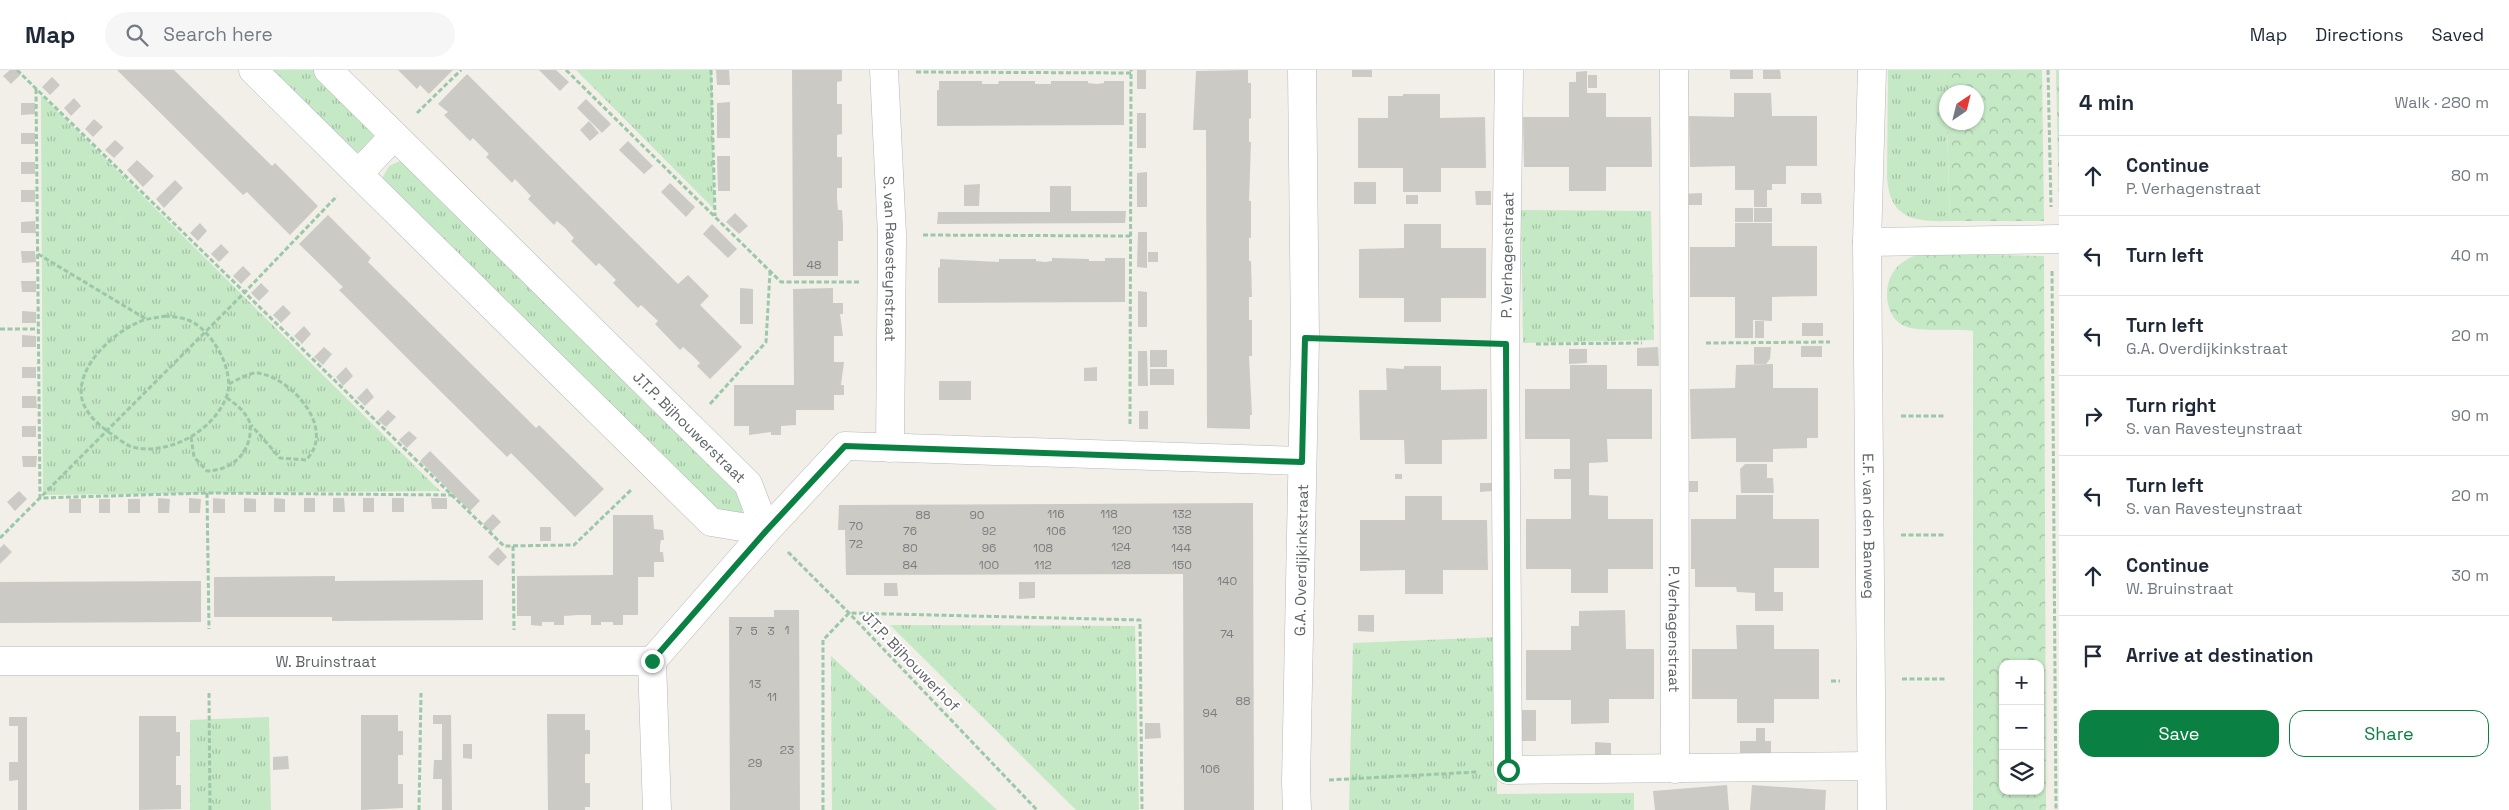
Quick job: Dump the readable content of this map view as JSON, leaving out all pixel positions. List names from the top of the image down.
{
  "streets": {
    "street": [
      "P. Verhagenstraat",
      "S. van Ravesteynstraat",
      "J.T.P. Bijhouwerstraat",
      "E.F. van den Banweg",
      "G.A. Overdijkinkstraat",
      "W. Bruinstraat"
    ],
    "path": ["J.T.P. Bijhouwerhof"]
  },
  "crossings": [
    ["J.T.P. Bijhouwerstraat", "J.T.P. Bijhouwerhof"]
  ],
  "house_numbers": [
    "48",
    "116",
    "118",
    "132",
    "88",
    "90",
    "70",
    "120",
    "138",
    "76",
    "92",
    "106",
    "72",
    "124",
    "80",
    "96",
    "108",
    "144",
    "84",
    "100",
    "112",
    "128",
    "150",
    "140",
    "1",
    "7",
    "5",
    "3",
    "74",
    "13",
    "11",
    "88",
    "94",
    "23",
    "29",
    "106"
  ],
  "north": "top right",
  "page": {
    "header": "Map",
    "search": "Search here",
    "nav": ["Map", "Directions", "Saved"],
    "heading": ["4 min", "Walk · 280 m"],
    "list": [
      ["Continue", "P. Verhagenstraat", "80 m"],
      ["Turn left", "40 m"],
      ["Turn left", "G.A. Overdijkinkstraat", "20 m"],
      ["Turn right", "S. van Ravesteynstraat", "90 m"],
      ["Turn left", "S. van Ravesteynstraat", "20 m"],
      ["Continue", "W. Bruinstraat", "30 m"],
      "Arrive at destination"
    ],
    "map_buttons": ["+", "−"],
    "buttons": ["Save", "Share"]
  }
}
